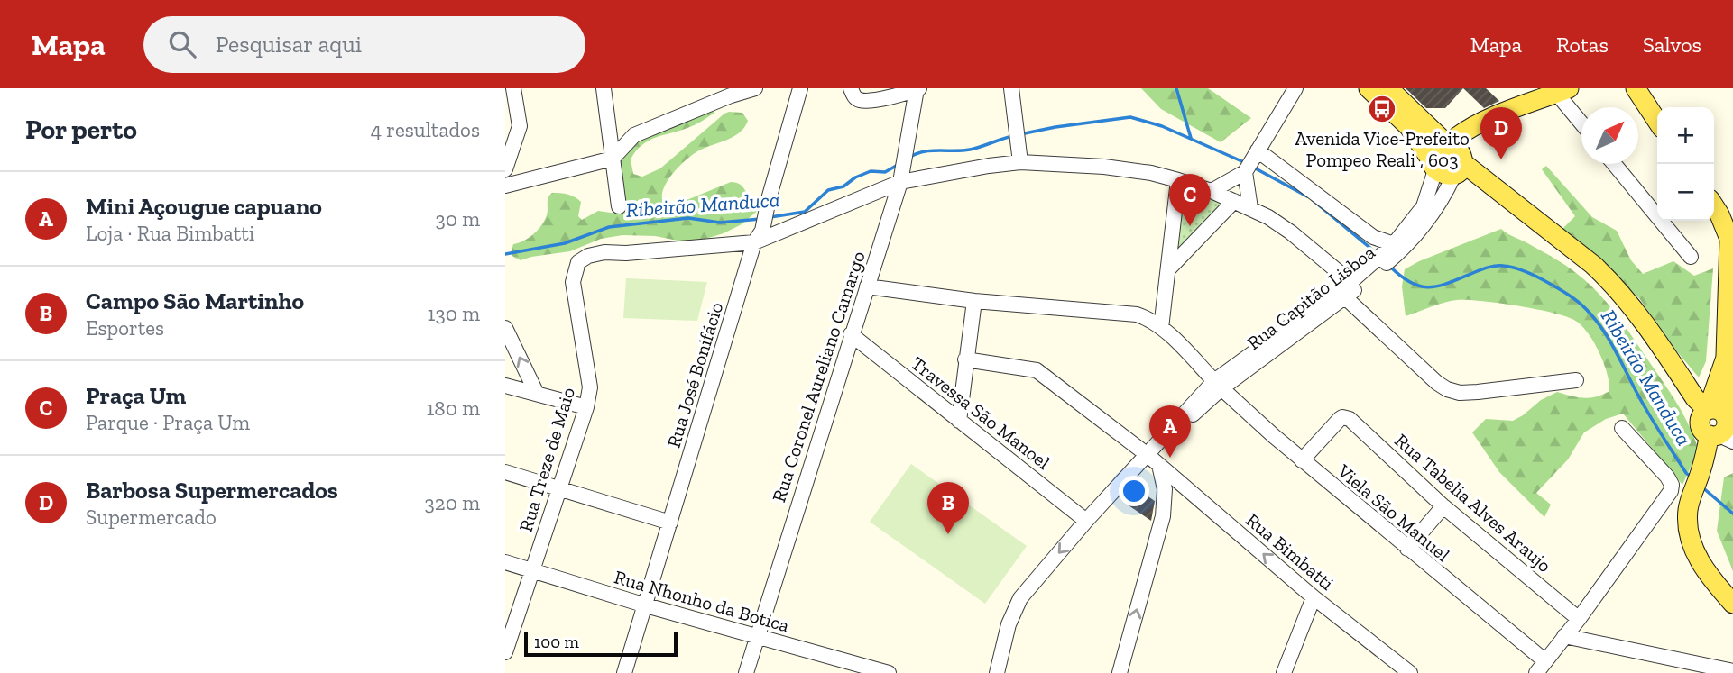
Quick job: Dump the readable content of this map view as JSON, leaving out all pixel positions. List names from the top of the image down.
{
  "streets": {
    "street": [
      "Rua Capitão Lisboa",
      "Rua José Bonifácio",
      "Rua Coronel Aureliano Camargo",
      "Travessa São Manoel",
      "Rua Treze de Maio",
      "Rua Tabelia Alves Araujo",
      "Viela São Manuel",
      "Rua Bimbatti",
      "Rua Nhonho da Botica"
    ]
  },
  "crossings": [
    ["Rua Capitão Lisboa", "Travessa São Manoel"],
    ["Rua Capitão Lisboa", "Rua Treze de Maio"],
    ["Rua Capitão Lisboa", "Viela São Manuel"],
    ["Rua Capitão Lisboa", "Rua Bimbatti"],
    ["Rua José Bonifácio", "Rua Treze de Maio"],
    ["Rua José Bonifácio", "Rua Nhonho da Botica"],
    ["Rua Coronel Aureliano Camargo", "Travessa São Manoel"],
    ["Rua Coronel Aureliano Camargo", "Rua Treze de Maio"],
    ["Rua Coronel Aureliano Camargo", "Viela São Manuel"],
    ["Rua Coronel Aureliano Camargo", "Rua Nhonho da Botica"],
    ["Rua Treze de Maio", "Rua Nhonho da Botica"],
    ["Rua Tabelia Alves Araujo", "Viela São Manuel"]
  ],
  "one_way": ["Rua Bimbatti"],
  "water": ["Ribeirão Manduca"],
  "places": {
    "bus stop": ["Avenida Vice-Prefeito Pompeo Reali , 603"]
  },
  "scale_bar": "100 m",
  "north": "top right",
  "page": {
    "header": "Mapa",
    "search": "Pesquisar aqui",
    "nav": ["Mapa", "Rotas", "Salvos"],
    "heading": ["Por perto", "4 resultados"],
    "map_buttons": ["+", "−"],
    "pins": [
      "D",
      "C",
      "A",
      "B"
    ],
    "list": [
      {
        "mark": "A",
        "name": "Mini Açougue capuano",
        "note": "Loja · Rua Bimbatti",
        "value": "30 m"
      },
      {
        "mark": "B",
        "name": "Campo São Martinho",
        "note": "Esportes",
        "value": "130 m"
      },
      {
        "mark": "C",
        "name": "Praça Um",
        "note": "Parque · Praça Um",
        "value": "180 m"
      },
      {
        "mark": "D",
        "name": "Barbosa Supermercados",
        "note": "Supermercado",
        "value": "320 m"
      }
    ],
    "scale": "100 m"
  }
}
